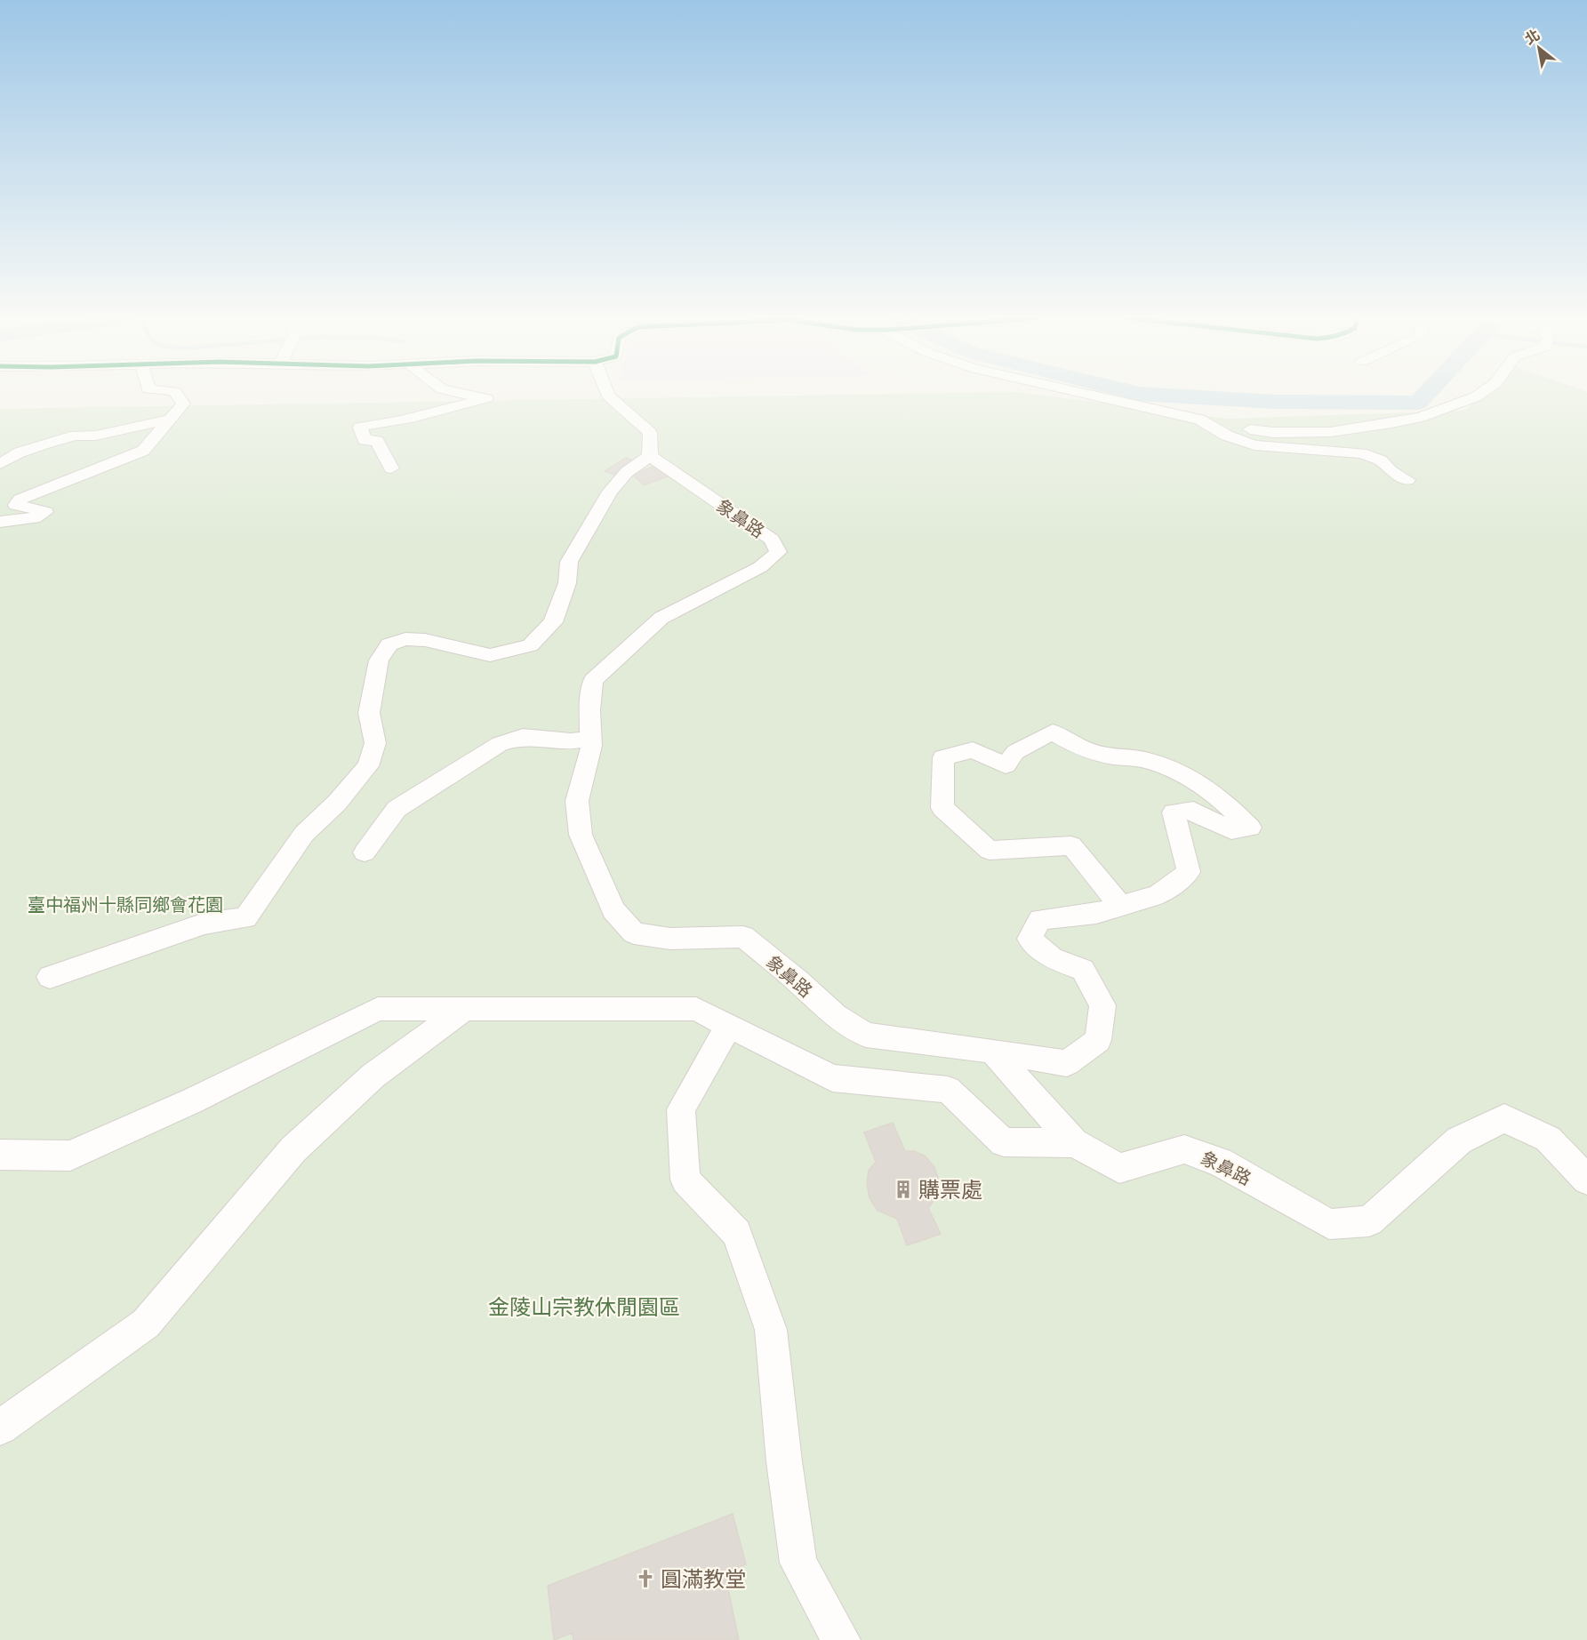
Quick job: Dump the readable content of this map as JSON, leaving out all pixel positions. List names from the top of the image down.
{
  "streets": {
    "street": ["象鼻路"]
  },
  "parks": ["臺中福州十縣同鄉會花園", "金陵山宗教休閒園區"],
  "places": {
    "building": ["購票處"],
    "church": ["圓滿教堂"]
  },
  "north": "top left"
}
